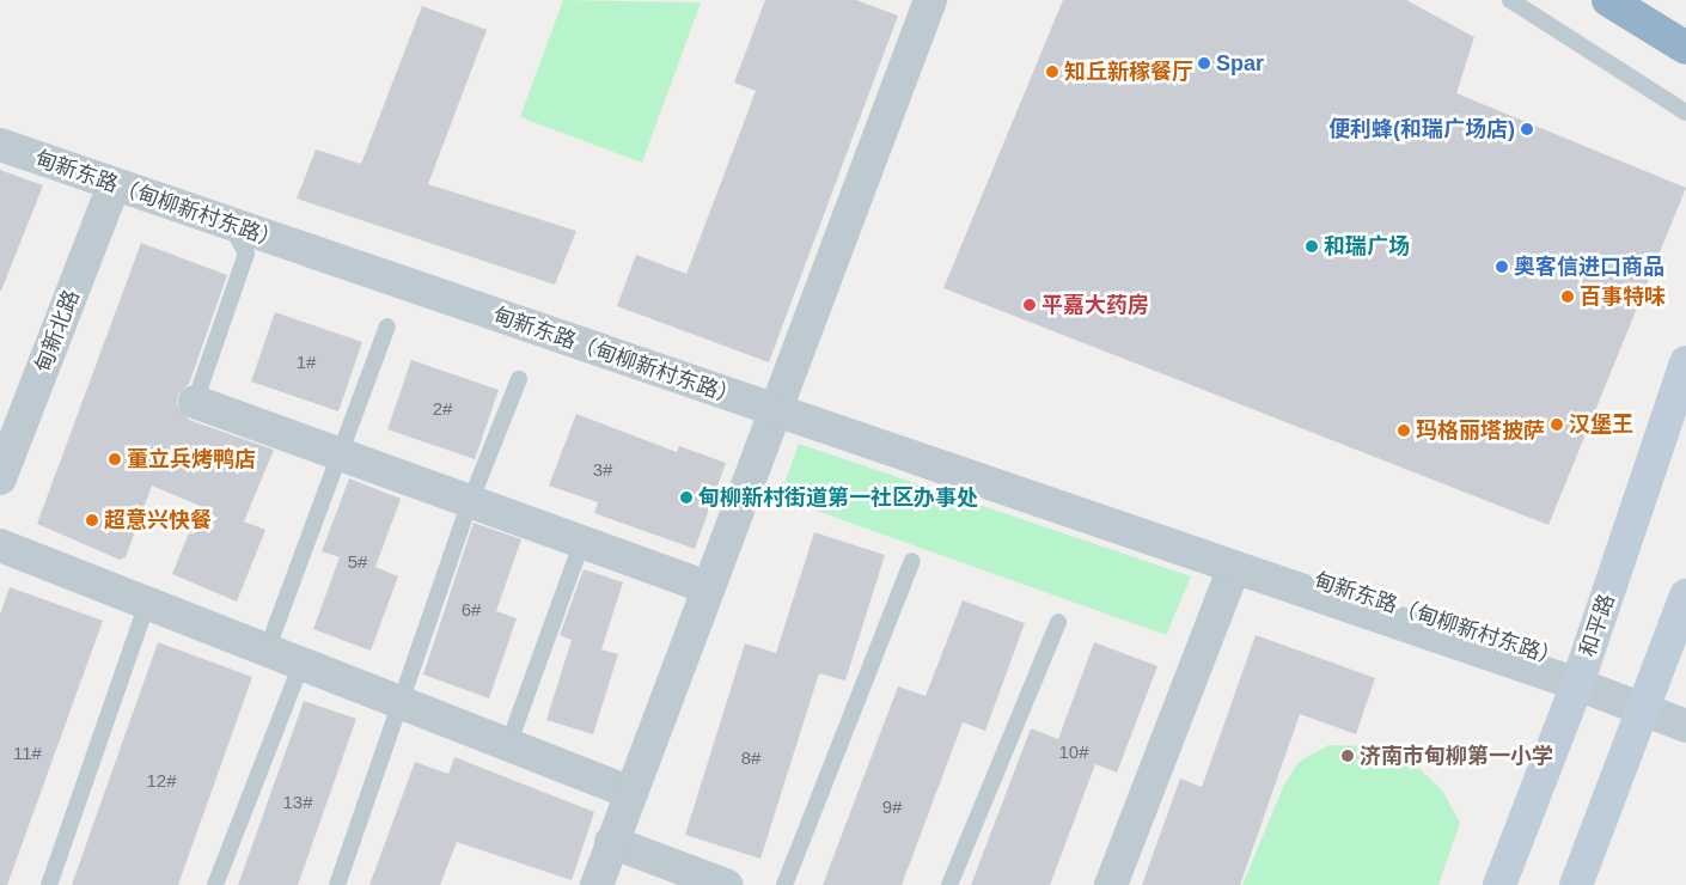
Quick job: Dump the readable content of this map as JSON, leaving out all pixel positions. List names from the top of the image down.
{
  "streets": {
    "main road": ["和平路"],
    "street": ["甸新东路（甸柳新村东路）", "甸新北路"]
  },
  "crossings": [
    ["甸新东路（甸柳新村东路）", "甸新北路"],
    ["甸新东路（甸柳新村东路）", "和平路"]
  ],
  "places": [
    "Spar",
    "知丘新稼餐厅",
    "便利蜂(和瑞广场店)",
    "和瑞广场",
    "奥客信进口商品",
    "百事特味",
    "平嘉大药房",
    "汉堡王",
    "玛格丽塔披萨",
    "董立兵烤鸭店",
    "甸柳新村街道第一社区办事处",
    "超意兴快餐",
    "济南市甸柳第一小学"
  ],
  "house_numbers": [
    "1#",
    "2#",
    "3#",
    "5#",
    "6#",
    "10#",
    "11#",
    "8#",
    "12#",
    "13#",
    "9#"
  ]
}
